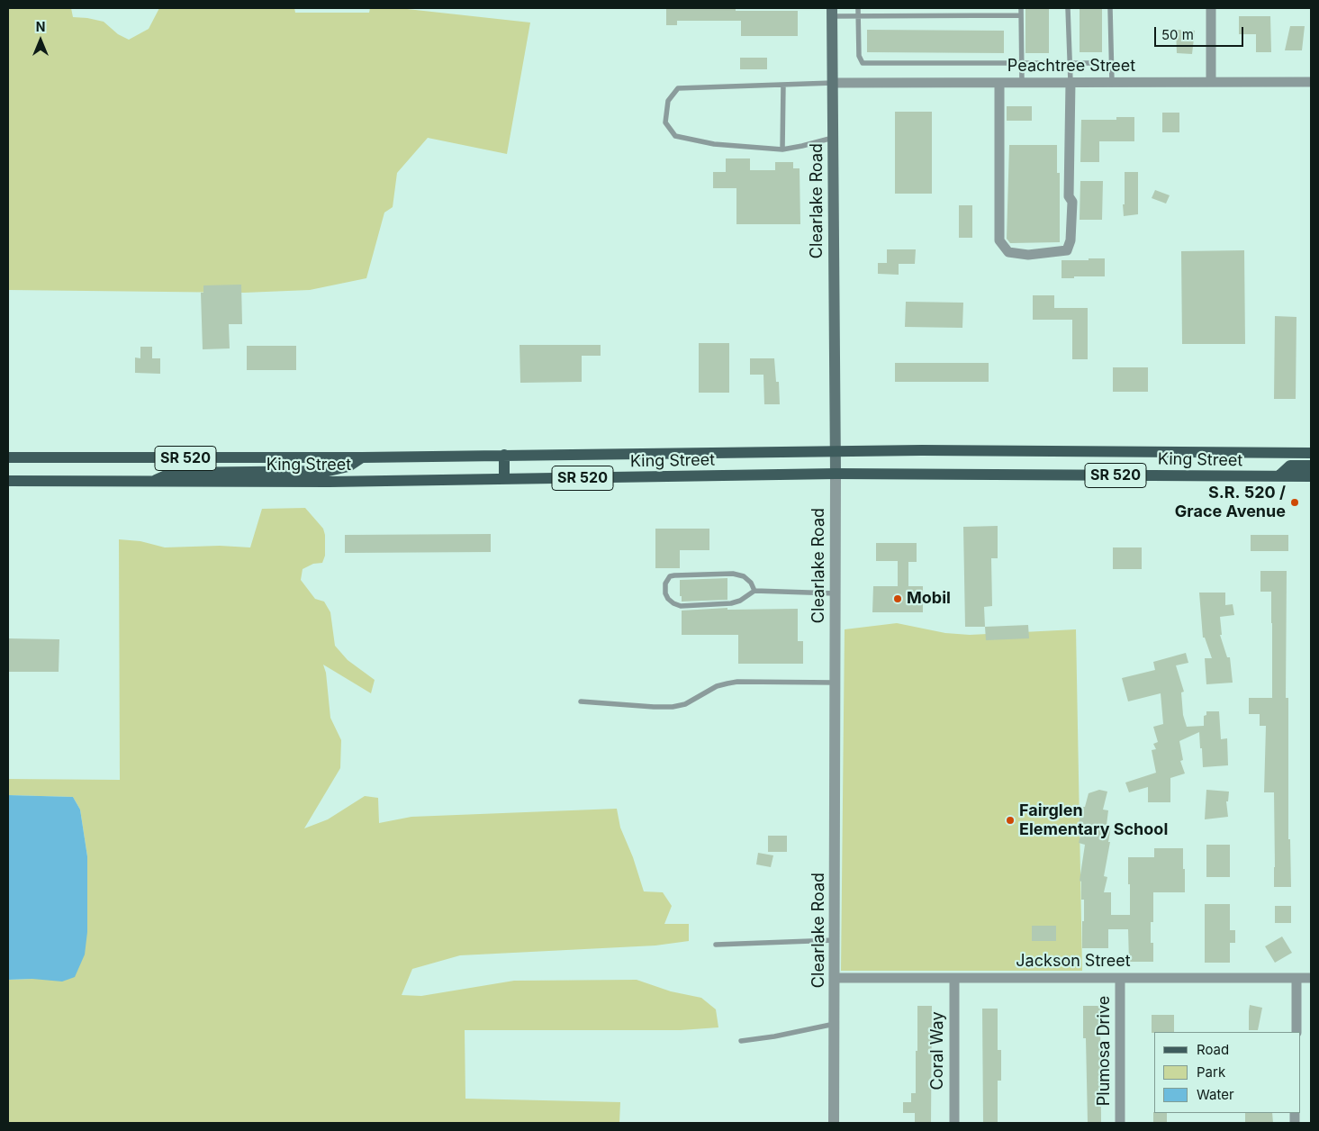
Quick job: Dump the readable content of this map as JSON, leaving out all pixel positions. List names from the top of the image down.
{
  "streets": {
    "main road": ["Clearlake Road", "SR 520", "King Street"],
    "street": [
      "Peachtree Street",
      "Jackson Street",
      "Coral Way",
      "Plumosa Drive"
    ]
  },
  "crossings": [
    ["Peachtree Street", "Clearlake Road"],
    ["Clearlake Road", "King Street"],
    ["Clearlake Road", "Jackson Street"],
    ["Jackson Street", "Coral Way"],
    ["Jackson Street", "Plumosa Drive"]
  ],
  "places": ["S.R. 520 / Grace Avenue", "Mobil", "Fairglen Elementary School"],
  "legend": ["Road", "Park", "Water"],
  "scale_bar": "50 m",
  "north": "top"
}
